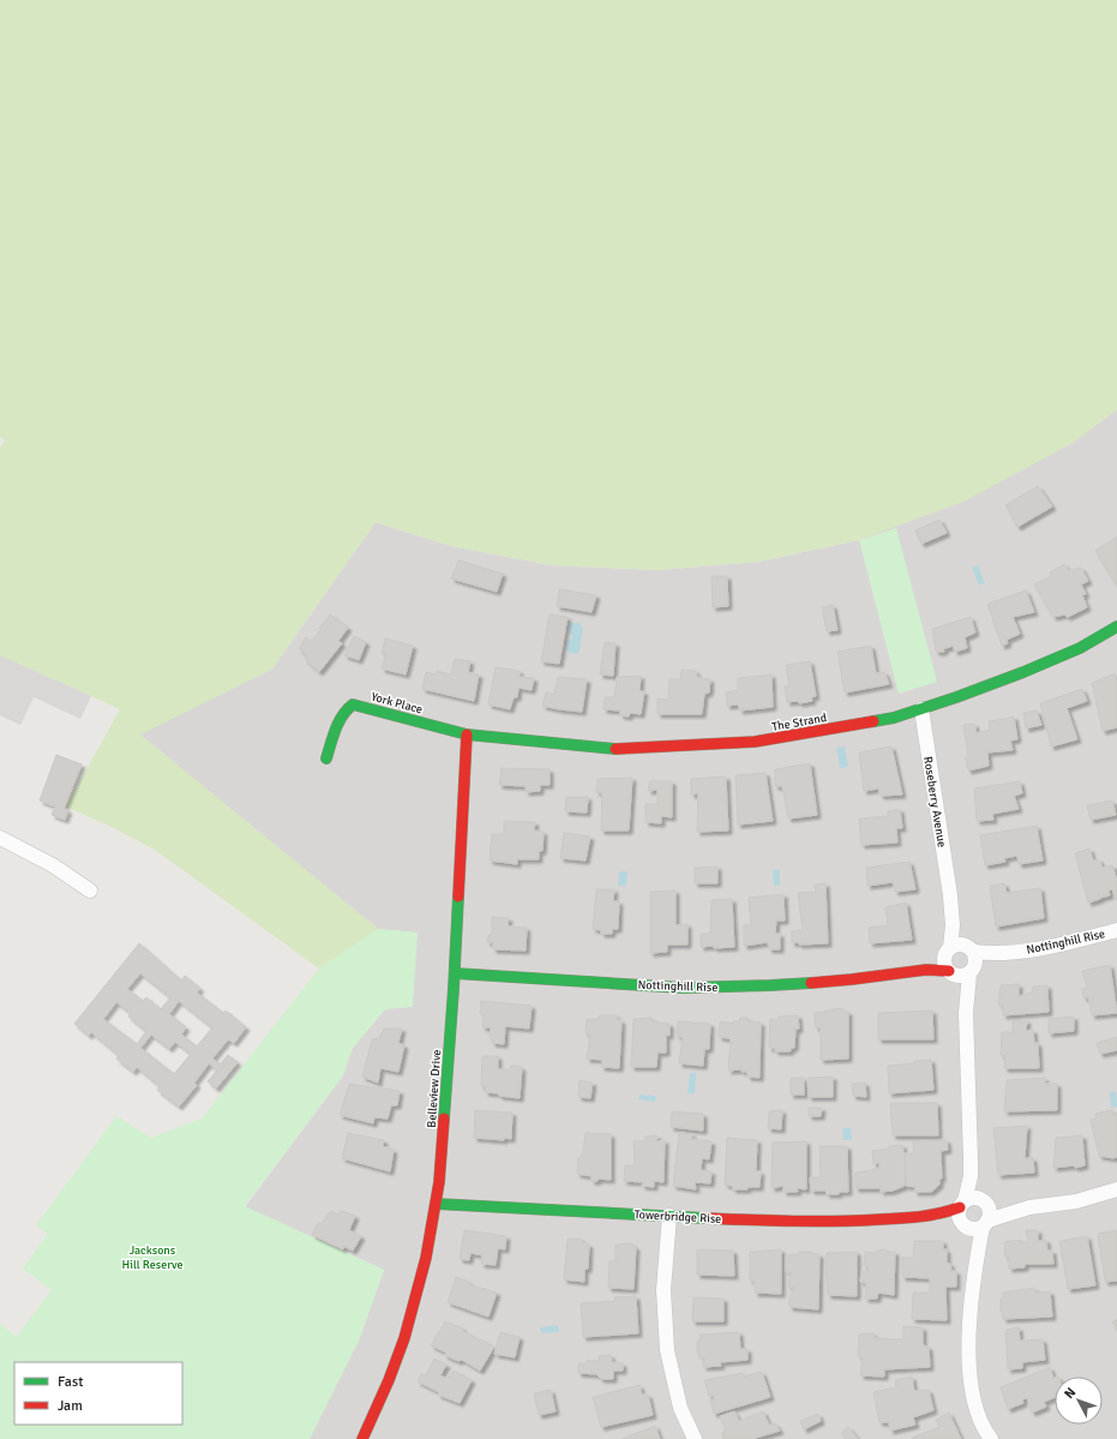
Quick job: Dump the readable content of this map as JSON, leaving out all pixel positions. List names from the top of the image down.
{
  "streets": {
    "street": [
      "York Place",
      "The Strand",
      "Roseberry Avenue",
      "Nottinghill Rise",
      "Belleview Drive",
      "Towerbridge Rise"
    ]
  },
  "crossings": [
    ["York Place", "The Strand"],
    ["York Place", "Belleview Drive"],
    ["The Strand", "Roseberry Avenue"],
    ["The Strand", "Belleview Drive"],
    ["Roseberry Avenue", "Nottinghill Rise"],
    ["Nottinghill Rise", "Belleview Drive"],
    ["Belleview Drive", "Towerbridge Rise"]
  ],
  "parks": ["Jacksons Hill Reserve"],
  "legend": ["Fast", "Jam"],
  "north": "top left"
}
